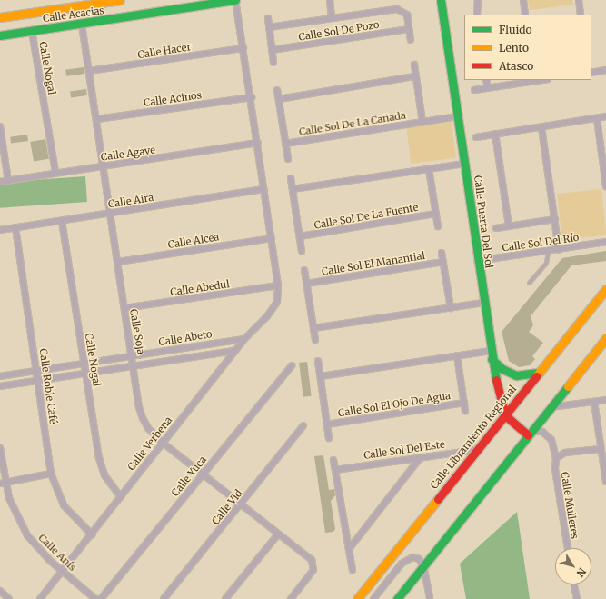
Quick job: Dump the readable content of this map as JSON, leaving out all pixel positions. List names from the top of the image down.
{
  "streets": {
    "street": [
      "Calle Acacias",
      "Calle Sol De Pozo",
      "Calle Hacer",
      "Calle Nogal",
      "Calle Acinos",
      "Calle Sol De La Cañada",
      "Calle Agave",
      "Calle Aira",
      "Calle Sol De La Fuente",
      "Calle Puerta Del Sol",
      "Calle Alcea",
      "Calle Sol Del Río",
      "Calle Sol El Manantial",
      "Calle Abedul",
      "Calle Soja",
      "Calle Abeto",
      "Calle Roble Café",
      "Calle Sol El Ojo De Agua",
      "Calle Libramiento Regional",
      "Calle Verbena",
      "Calle Sol Del Este",
      "Calle Yuca",
      "Calle Mulleres",
      "Calle Vid",
      "Calle Anís"
    ]
  },
  "crossings": [
    ["Calle Acacias", "Calle Nogal"],
    ["Calle Acacias", "Calle Soja"],
    ["Calle Hacer", "Calle Soja"],
    ["Calle Nogal", "Calle Agave"],
    ["Calle Nogal", "Calle Aira"],
    ["Calle Nogal", "Calle Abeto"],
    ["Calle Nogal", "Calle Verbena"],
    ["Calle Acinos", "Calle Soja"],
    ["Calle Sol De La Cañada", "Calle Puerta Del Sol"],
    ["Calle Agave", "Calle Soja"],
    ["Calle Aira", "Calle Soja"],
    ["Calle Aira", "Calle Roble Café"],
    ["Calle Puerta Del Sol", "Calle Sol Del Río"],
    ["Calle Puerta Del Sol", "Calle Libramiento Regional"],
    ["Calle Puerta Del Sol", "Calle Mulleres"],
    ["Calle Alcea", "Calle Soja"],
    ["Calle Abedul", "Calle Soja"],
    ["Calle Abedul", "Calle Verbena"],
    ["Calle Soja", "Calle Abeto"],
    ["Calle Soja", "Calle Verbena"],
    ["Calle Soja", "Calle Yuca"],
    ["Calle Soja", "Calle Vid"],
    ["Calle Abeto", "Calle Roble Café"],
    ["Calle Abeto", "Calle Verbena"],
    ["Calle Roble Café", "Calle Verbena"],
    ["Calle Libramiento Regional", "Calle Sol Del Este"],
    ["Calle Verbena", "Calle Anís"]
  ],
  "legend": ["Fluido", "Lento", "Atasco"],
  "north": "bottom right"
}
